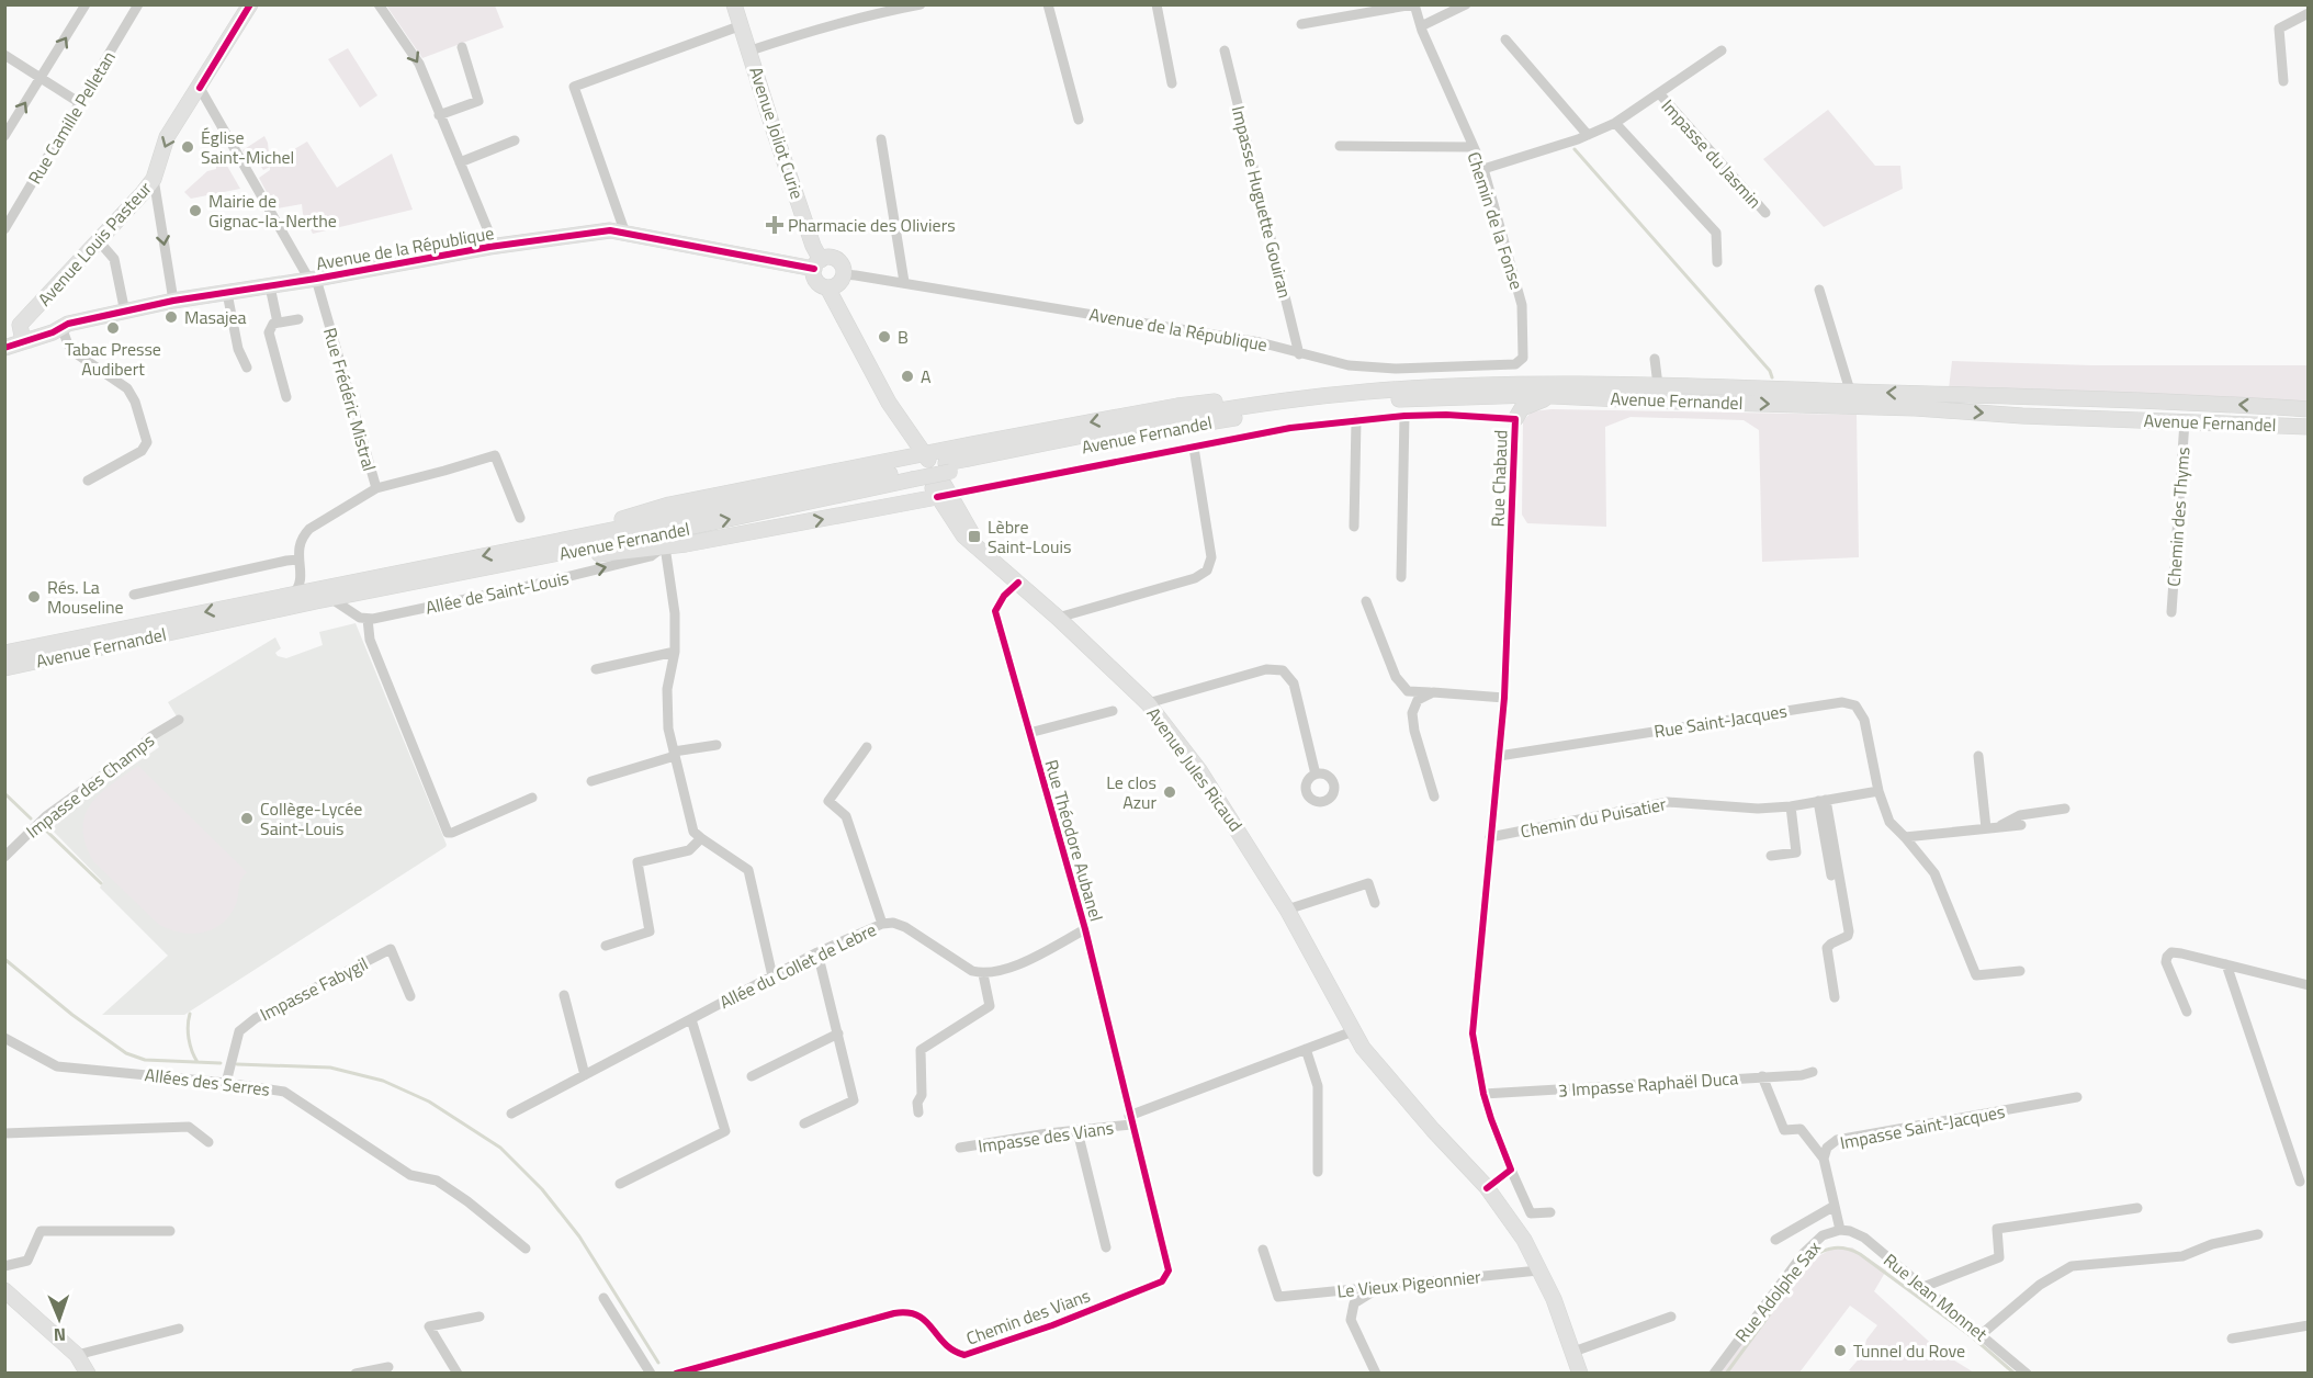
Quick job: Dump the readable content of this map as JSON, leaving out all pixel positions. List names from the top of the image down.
{
  "streets": {
    "main road": [
      "Avenue Joliot Curie",
      "Avenue Louis Pasteur",
      "Avenue de la République",
      "Avenue Fernandel",
      "Avenue Jules Ricaud"
    ],
    "street": [
      "Rue Camille Pelletan",
      "Impasse du Jasmin",
      "Impasse Huguette Gouiran",
      "Chemin de la Fonse",
      "Rue Frédéric Mistral",
      "Rue Chabaud",
      "Chemin des Thyms",
      "Allée de Saint-Louis",
      "Rue Saint-Jacques",
      "Impasse des Champs",
      "Chemin du Puisatier",
      "Rue Théodore Aubanel",
      "Allée du Collet de Lebre",
      "Impasse Fabygil",
      "Allées des Serres",
      "3 Impasse Raphaël Duca",
      "Impasse Saint-Jacques",
      "Impasse des Vians",
      "Le Vieux Pigeonnier",
      "Rue Adolphe Sax",
      "Rue Jean Monnet",
      "Chemin des Vians"
    ]
  },
  "crossings": [
    ["Avenue Joliot Curie", "Avenue de la République"],
    ["Impasse Huguette Gouiran", "Avenue de la République"],
    ["Chemin de la Fonse", "Avenue de la République"],
    ["Avenue Louis Pasteur", "Avenue de la République"],
    ["Avenue Louis Pasteur", "Rue Frédéric Mistral"],
    ["Avenue de la République", "Rue Frédéric Mistral"],
    ["Rue Frédéric Mistral", "Avenue Fernandel"],
    ["Avenue Fernandel", "Rue Chabaud"],
    ["Avenue Fernandel", "Chemin des Thyms"],
    ["Avenue Fernandel", "Avenue Jules Ricaud"],
    ["Rue Chabaud", "Rue Saint-Jacques"],
    ["Rue Chabaud", "Avenue Jules Ricaud"],
    ["Rue Chabaud", "Chemin du Puisatier"],
    ["Rue Chabaud", "3 Impasse Raphaël Duca"],
    ["Rue Saint-Jacques", "Chemin du Puisatier"],
    ["Avenue Jules Ricaud", "Rue Théodore Aubanel"],
    ["Avenue Jules Ricaud", "Le Vieux Pigeonnier"],
    ["Rue Théodore Aubanel", "Impasse des Vians"],
    ["Rue Théodore Aubanel", "Chemin des Vians"],
    ["Impasse Fabygil", "Allées des Serres"],
    ["Impasse Saint-Jacques", "Rue Adolphe Sax"],
    ["Impasse des Vians", "Chemin des Vians"],
    ["Rue Adolphe Sax", "Rue Jean Monnet"]
  ],
  "one_way": ["Allée de Saint-Louis"],
  "places": {
    "other": [
      "Église Saint-Michel",
      "Mairie de Gignac-la-Nerthe",
      "Masajea",
      "Tabac Presse Audibert",
      "B",
      "A",
      "Rés. La Mouseline",
      "Le clos Azur",
      "Collège-Lycée Saint-Louis",
      "Tunnel du Rove"
    ],
    "health": ["Pharmacie des Oliviers"],
    "transit": ["Lèbre Saint-Louis"]
  },
  "north": "bottom"
}
